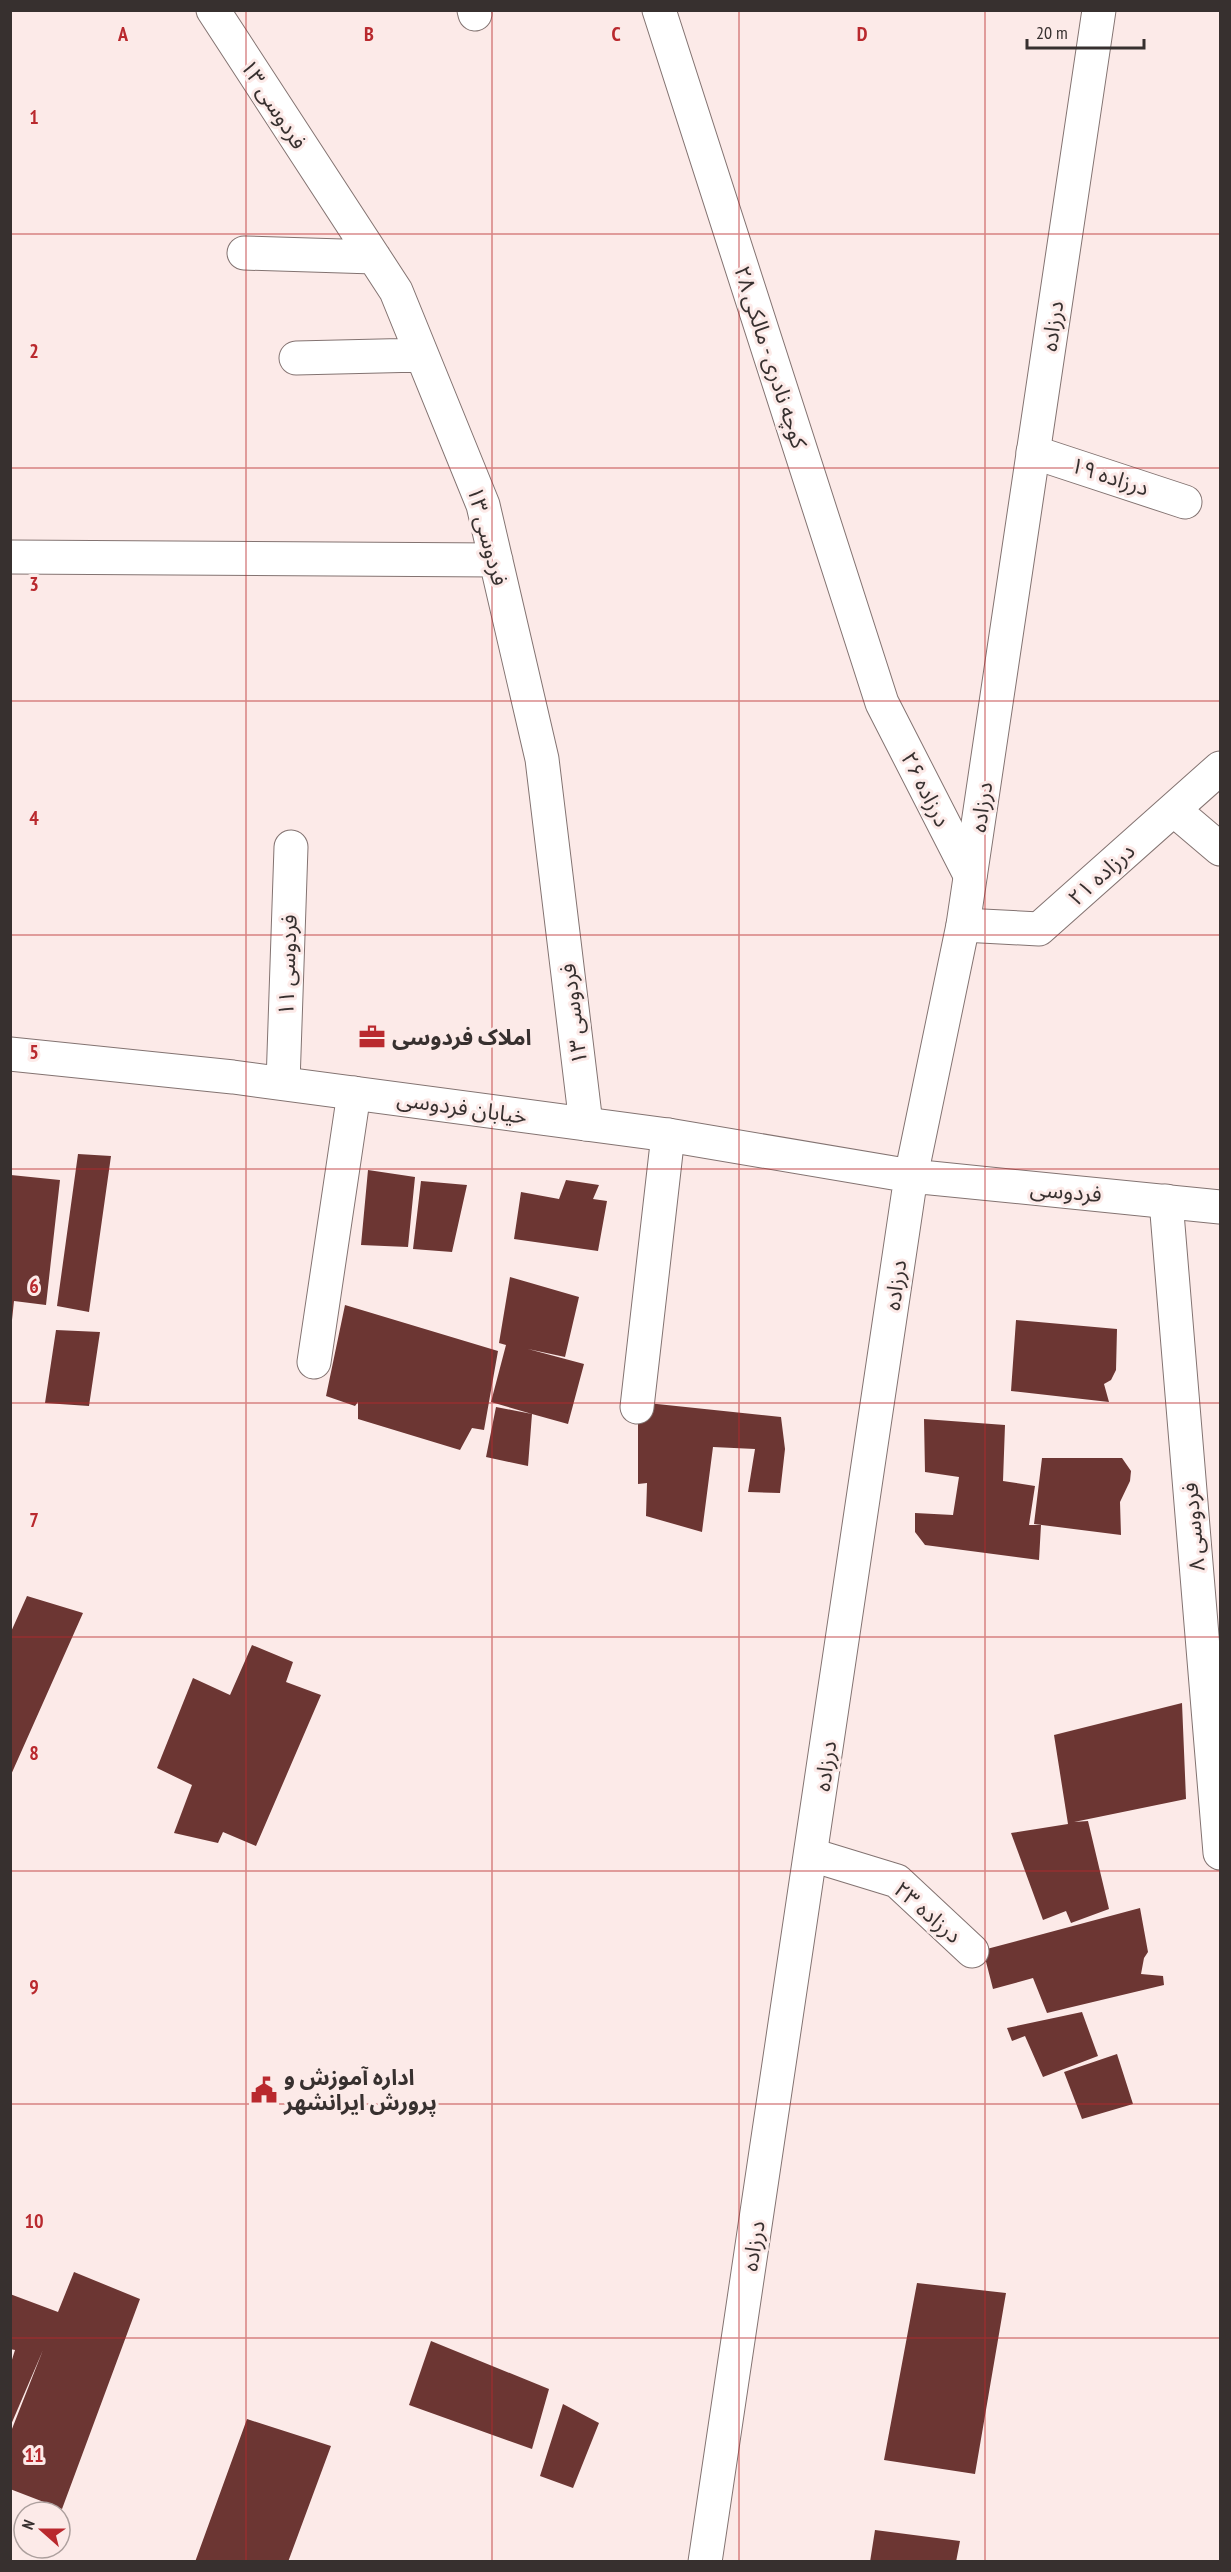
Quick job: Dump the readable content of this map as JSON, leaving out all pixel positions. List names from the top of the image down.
{
  "streets": {
    "street": [
      "فردوسی ۱۳",
      "درزاده",
      "کوچه نادری - مالکی ۲۸",
      "درزاده ۱۹",
      "درزاده ۲۶",
      "درزاده ۲۱",
      "فردوسی ۱۱",
      "خیابان فردوسی",
      "فردوسی",
      "فردوسی ۸",
      "درزاده ۲۳"
    ]
  },
  "crossings": [
    ["فردوسی ۱۳", "خیابان فردوسی"],
    ["درزاده", "درزاده ۱۹"],
    ["درزاده", "درزاده ۲۶"],
    ["درزاده", "درزاده ۲۱"],
    ["درزاده", "خیابان فردوسی"],
    ["درزاده", "فردوسی"],
    ["درزاده", "درزاده ۲۳"],
    ["کوچه نادری - مالکی ۲۸", "درزاده ۲۶"],
    ["فردوسی ۱۱", "خیابان فردوسی"],
    ["خیابان فردوسی", "فردوسی"],
    ["فردوسی", "فردوسی ۸"]
  ],
  "places": {
    "office": ["املاک فردوسی"],
    "public building": ["اداره آموزش و پرورش ایرانشهر"]
  },
  "scale_bar": "20 m",
  "north": "left",
  "grid": {
    "columns": [
      "A",
      "B",
      "C",
      "D"
    ],
    "rows": [
      "1",
      "2",
      "3",
      "4",
      "5",
      "6",
      "7",
      "8",
      "9",
      "10",
      "11"
    ]
  }
}
